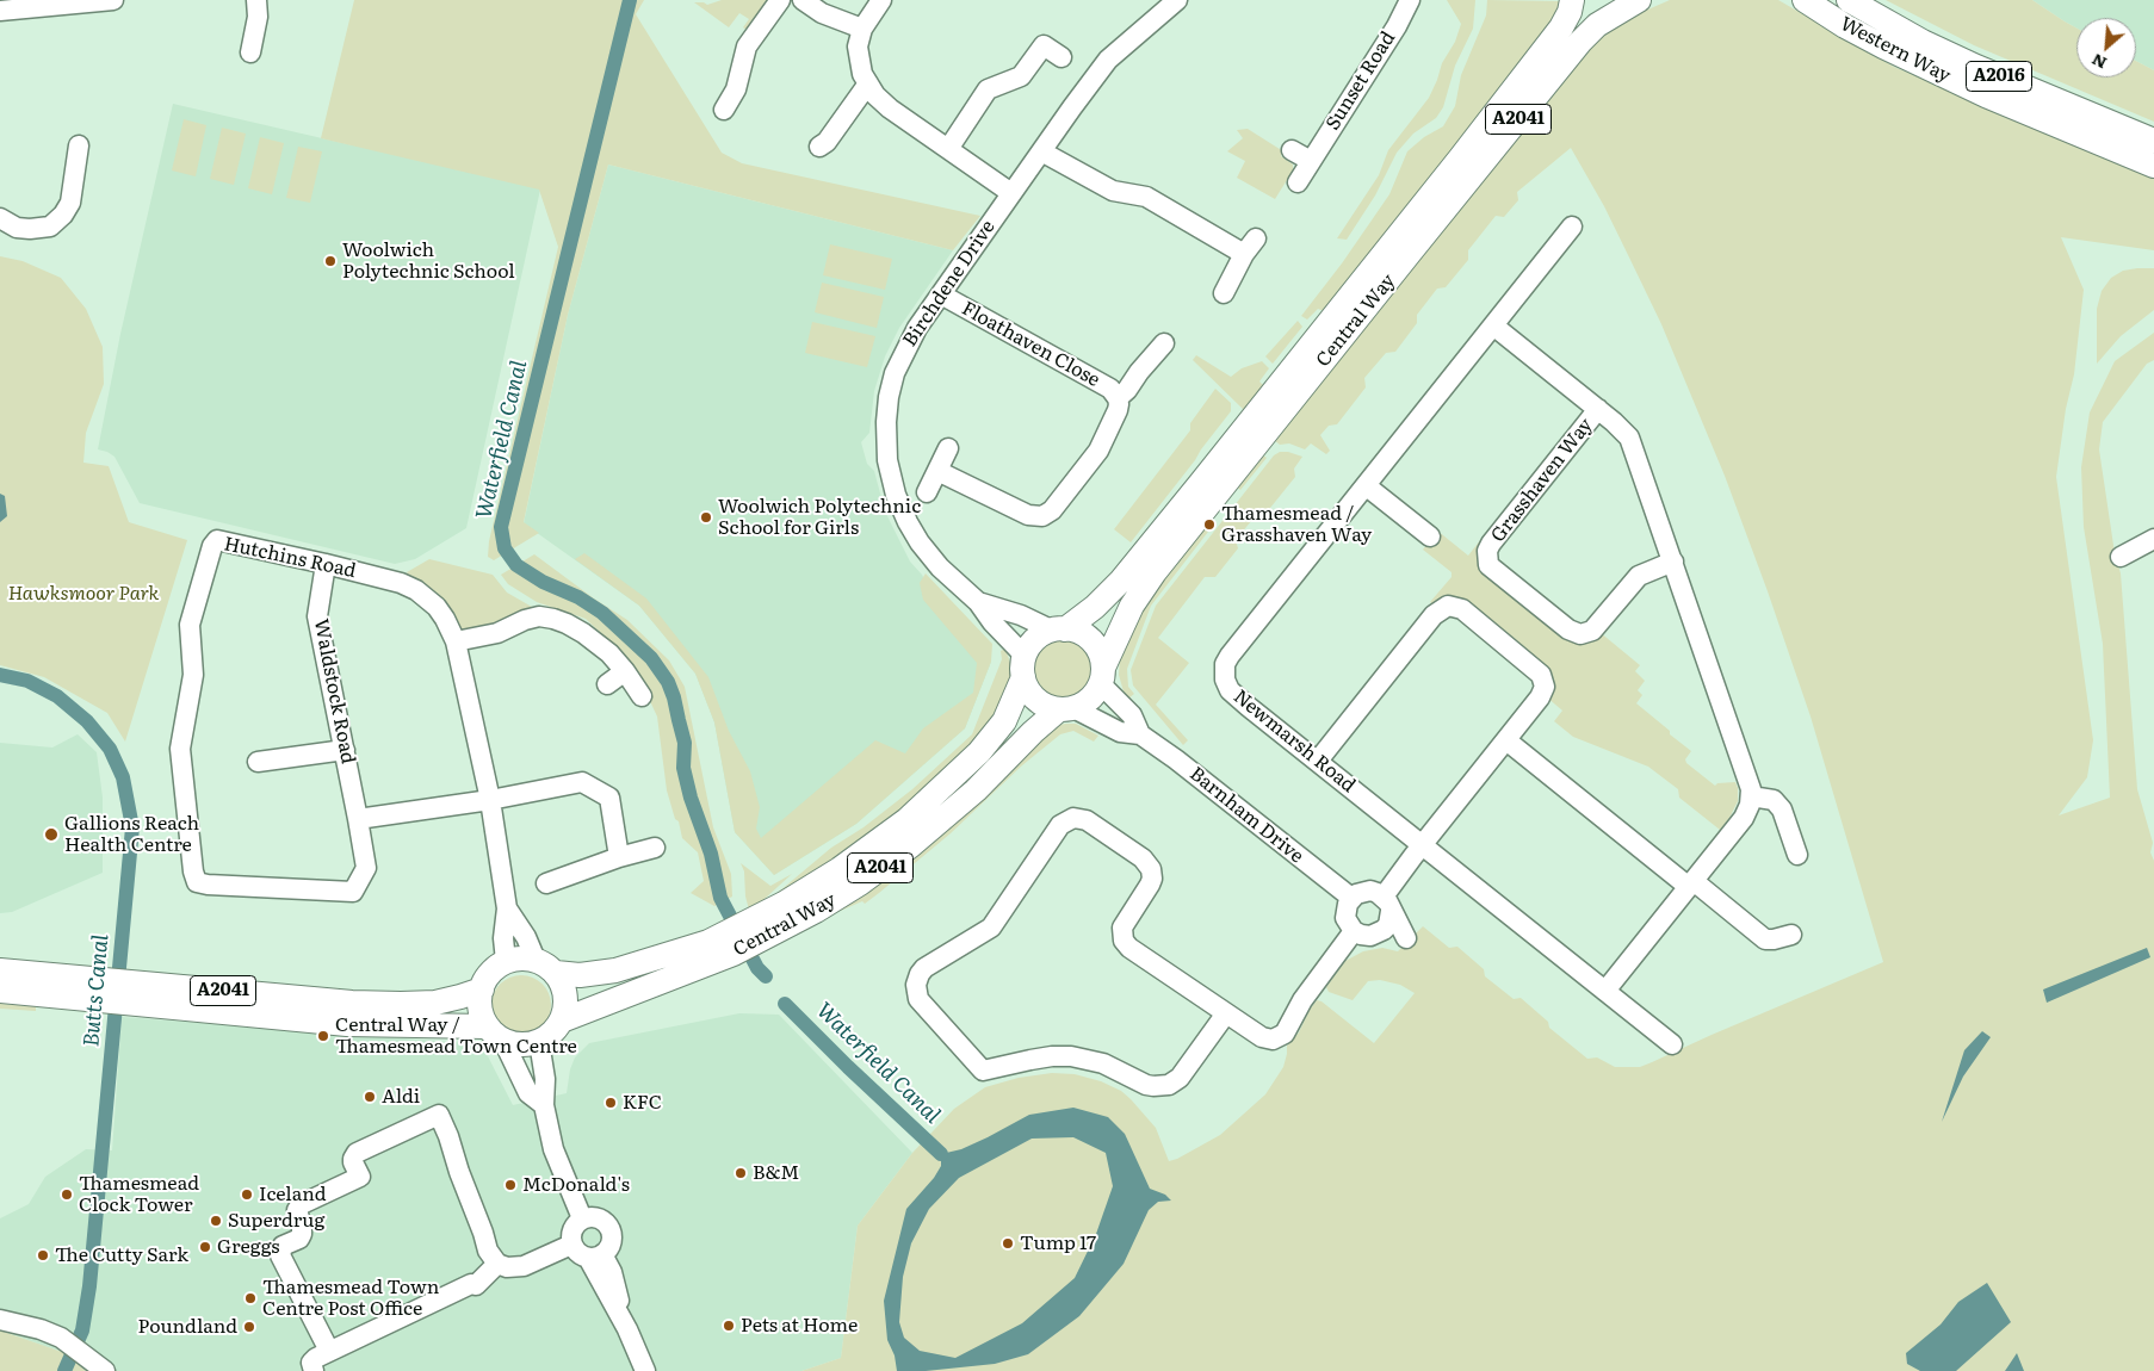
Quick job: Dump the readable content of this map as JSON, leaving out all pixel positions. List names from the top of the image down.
{
  "streets": {
    "main road": [
      "Western Way",
      "A2016",
      "A2041",
      "Central Way"
    ],
    "street": [
      "Sunset Road",
      "Birchdene Drive",
      "Floathaven Close",
      "Grasshaven Way",
      "Hutchins Road",
      "Waldstock Road",
      "Newmarsh Road",
      "Barnham Drive"
    ]
  },
  "crossings": [
    ["A2041", "Central Way"],
    ["A2041", "Hutchins Road"],
    ["Birchdene Drive", "Central Way"],
    ["Birchdene Drive", "Floathaven Close"],
    ["Birchdene Drive", "Barnham Drive"],
    ["Central Way", "Hutchins Road"],
    ["Central Way", "Barnham Drive"],
    ["Hutchins Road", "Waldstock Road"]
  ],
  "water": ["Waterfield Canal", "Butts Canal"],
  "parks": ["Hawksmoor Park"],
  "places": [
    "Woolwich Polytechnic School",
    "Woolwich Polytechnic School for Girls",
    "Thamesmead / Grasshaven Way",
    "Gallions Reach Health Centre",
    "Central Way / Thamesmead Town Centre",
    "Aldi",
    "KFC",
    "B&M",
    "McDonald's",
    "Thamesmead Clock Tower",
    "Iceland",
    "Superdrug",
    "Tump 17",
    "Greggs",
    "The Cutty Sark",
    "Thamesmead Town Centre Post Office",
    "Pets at Home",
    "Poundland"
  ],
  "north": "bottom left"
}
